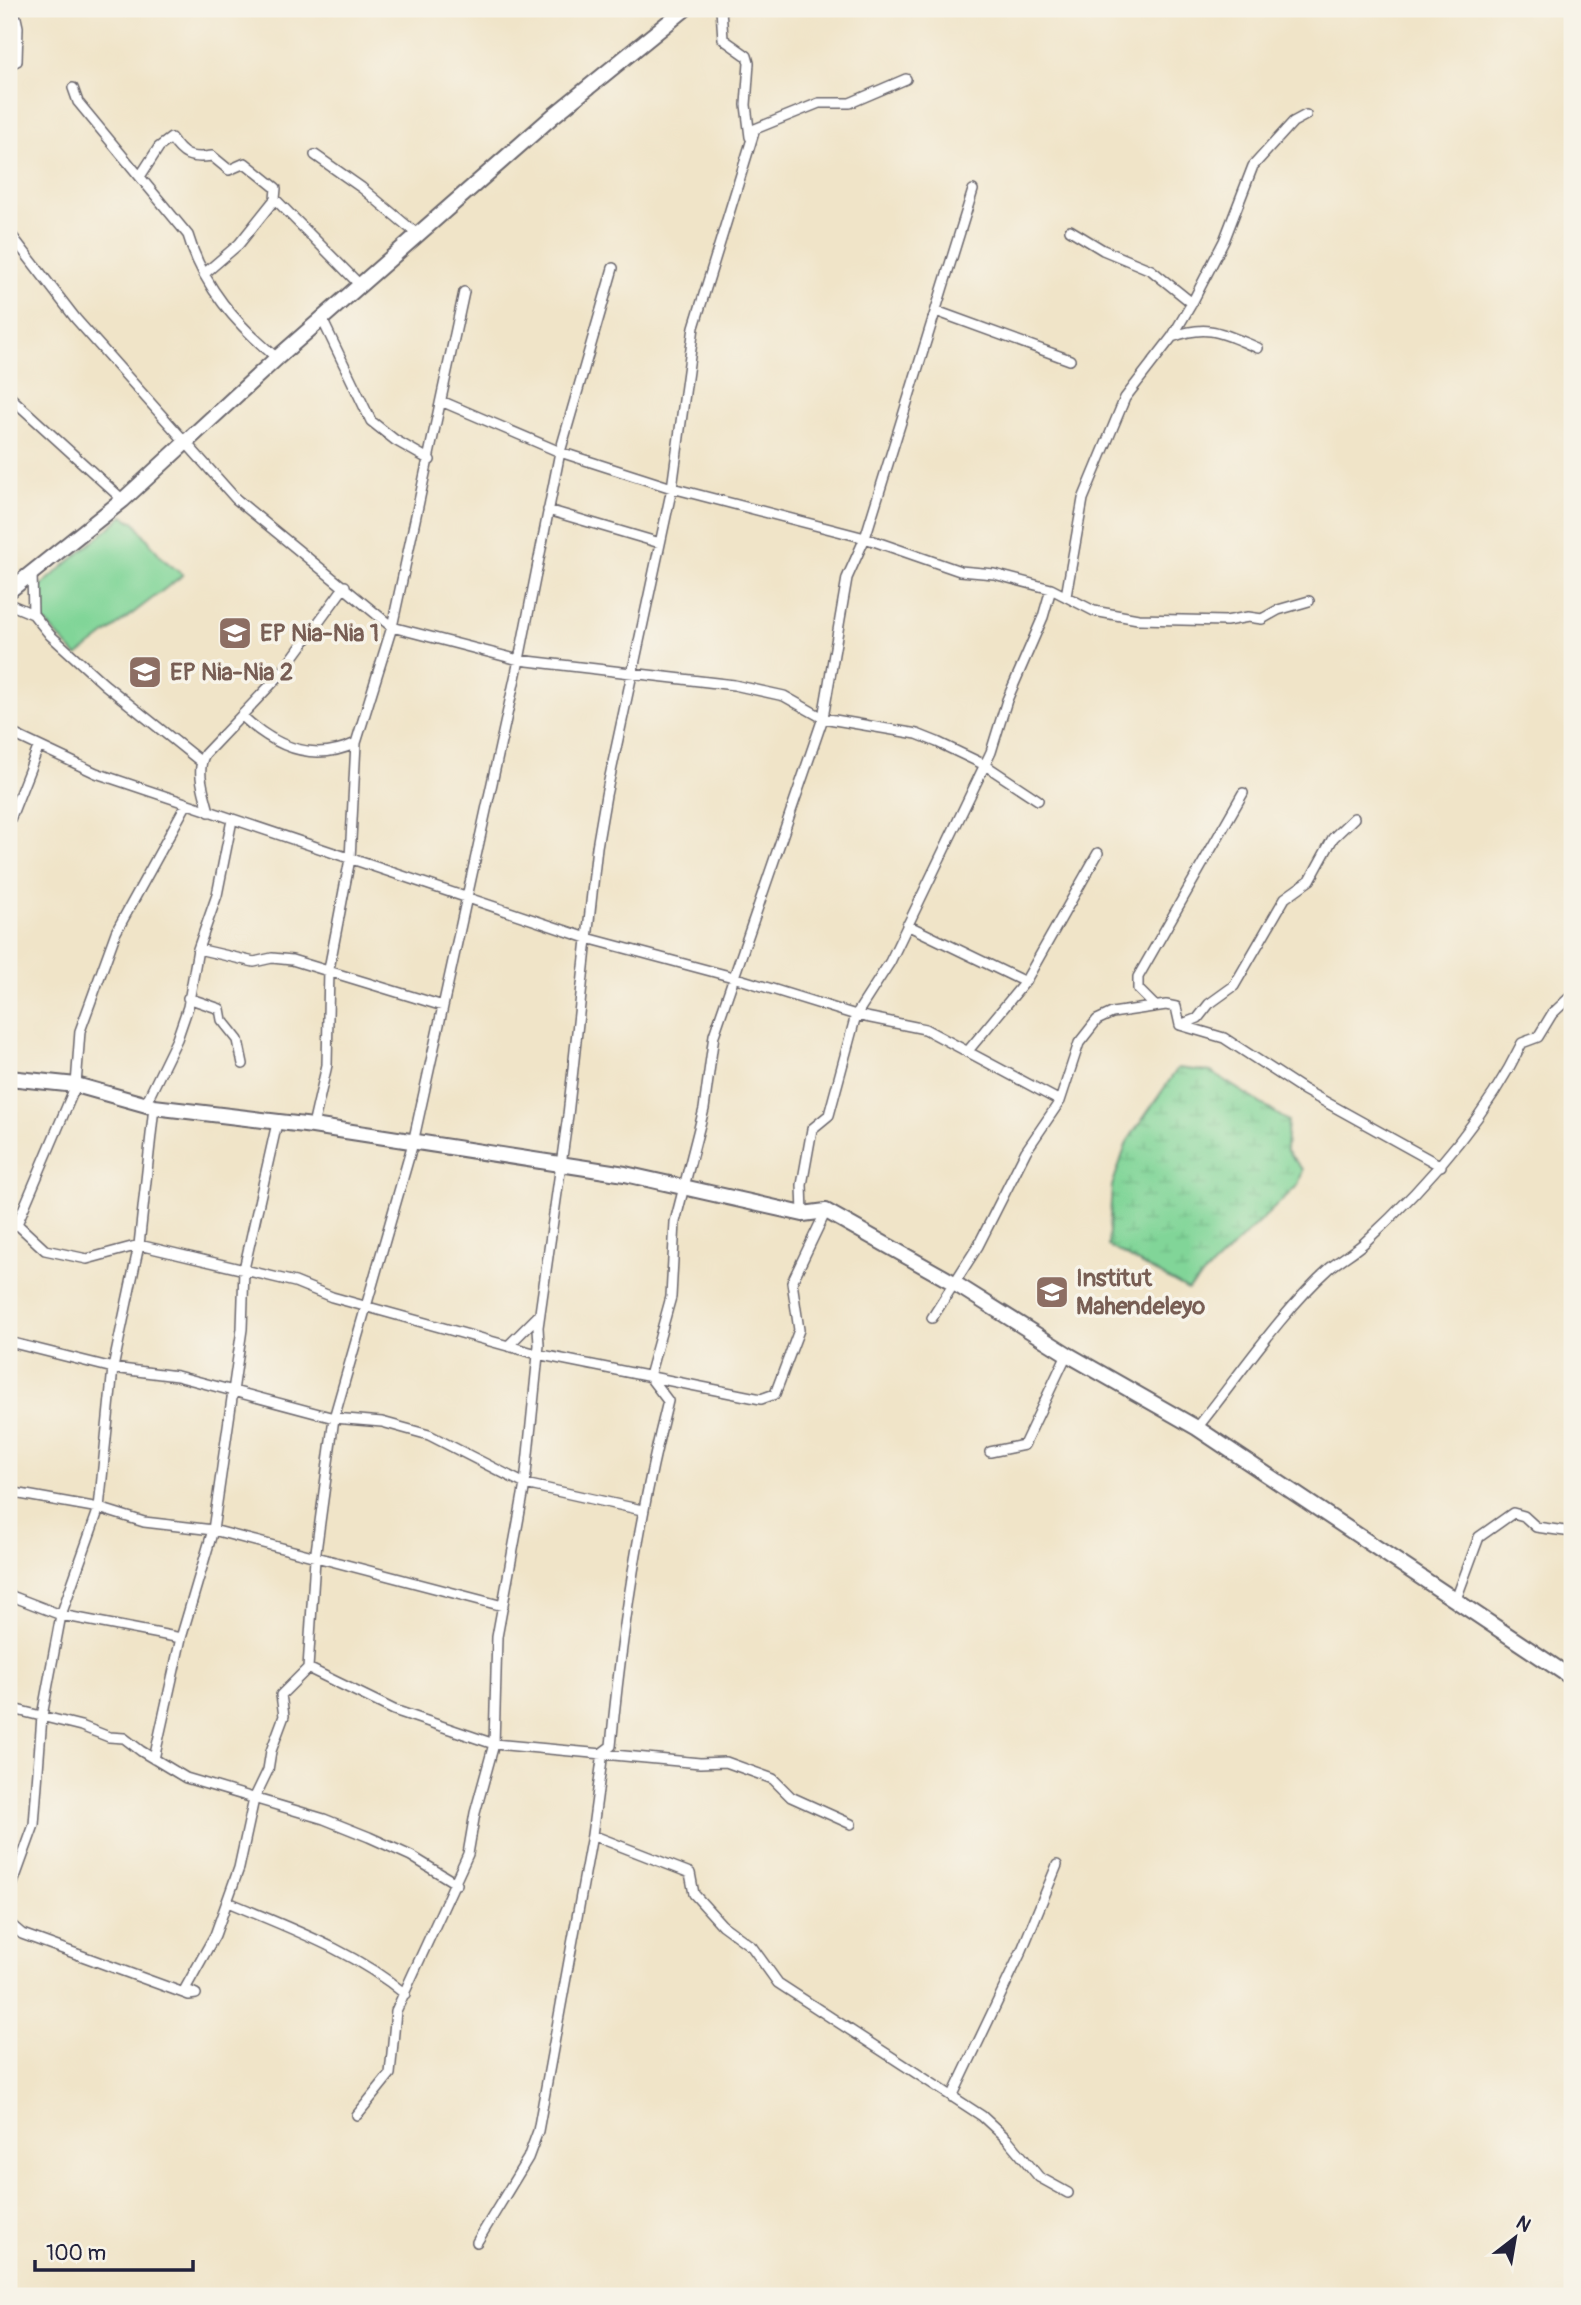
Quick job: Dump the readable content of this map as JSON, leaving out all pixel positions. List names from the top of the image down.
{
  "places": {
    "school or university": ["EP Nia-Nia 1", "EP Nia-Nia 2", "Institut Mahendeleyo"]
  },
  "scale_bar": "100 m",
  "north": "top right"
}
